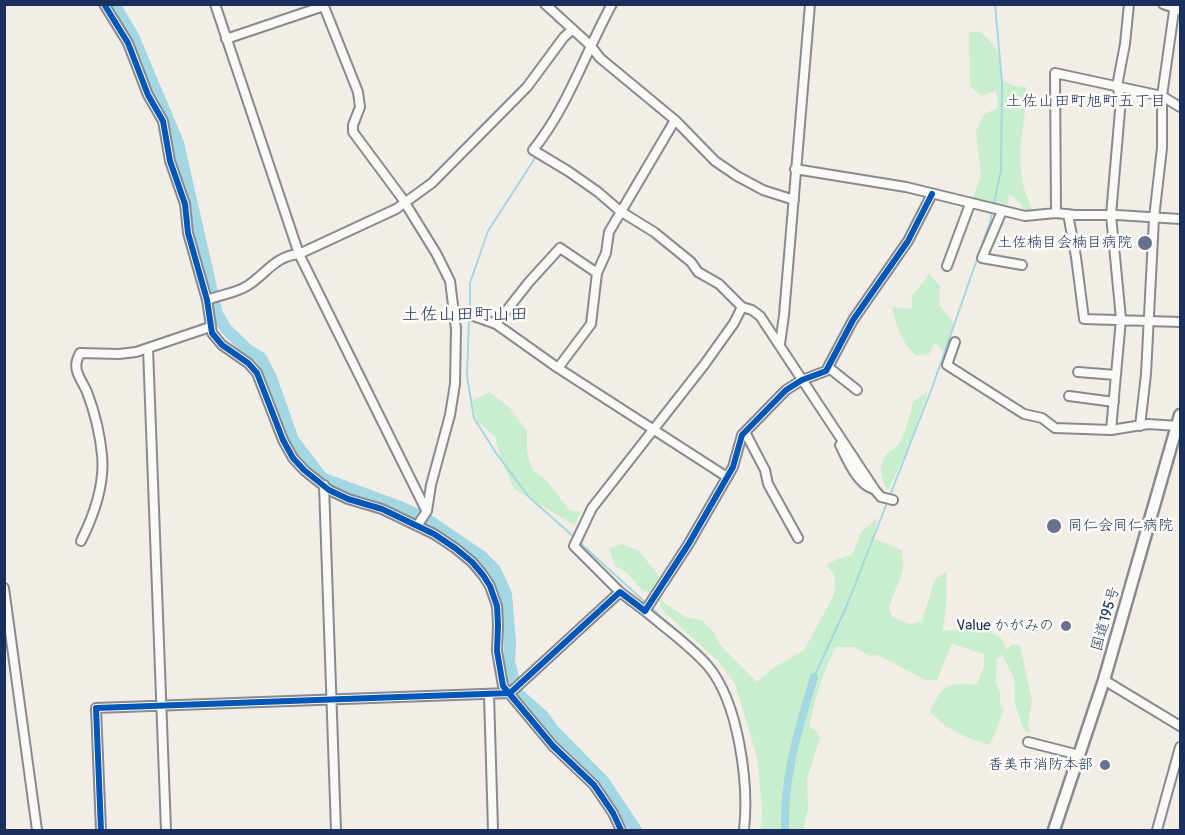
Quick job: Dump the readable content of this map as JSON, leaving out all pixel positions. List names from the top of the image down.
{
  "streets": {
    "highway": ["国道195号"]
  },
  "districts": ["土佐山田町旭町五丁目", "土佐山田町山田"],
  "places": [
    "土佐楠目会楠目病院",
    "同仁会同仁病院",
    "Value かがみの",
    "香美市消防本部"
  ]
}
